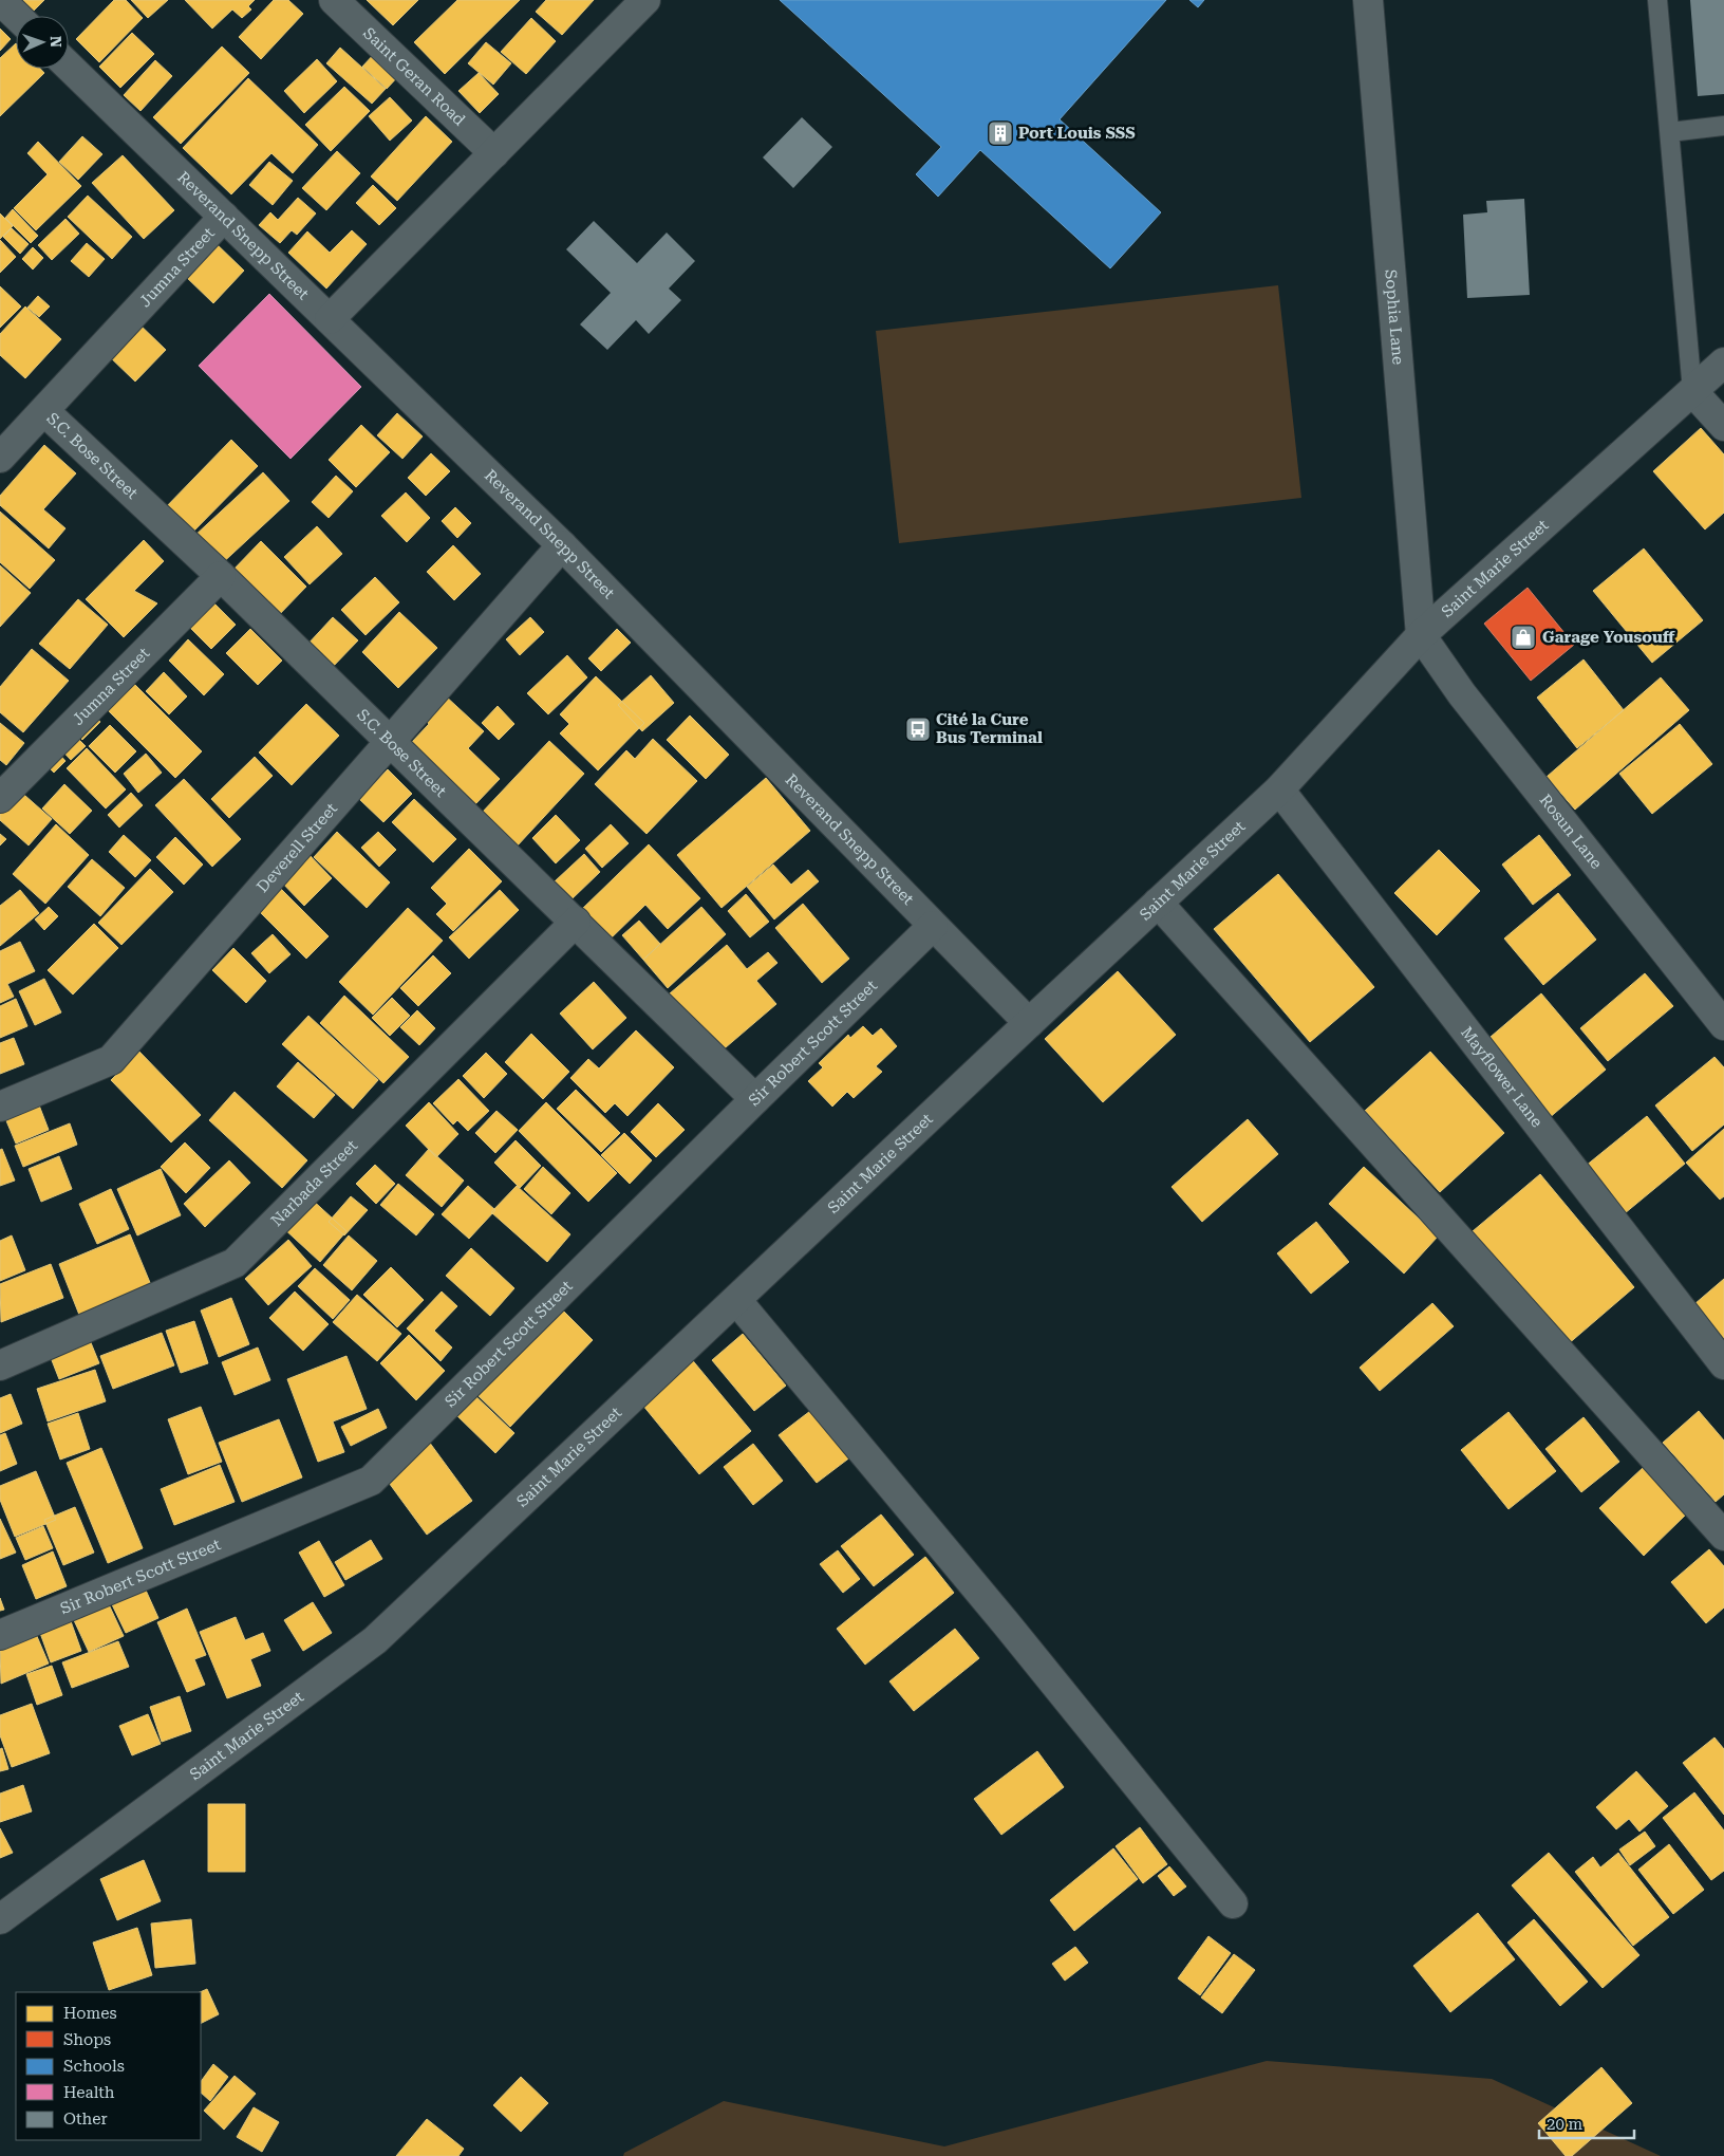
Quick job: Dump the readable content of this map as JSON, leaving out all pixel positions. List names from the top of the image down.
{
  "streets": {
    "street": [
      "Saint Geran Road",
      "Reverand Snepp Street",
      "Jumna Street",
      "Sophia Lane",
      "S.C. Bose Street",
      "Saint Marie Street",
      "Rosun Lane",
      "Deverell Street",
      "Sir Robert Scott Street",
      "Mayflower Lane",
      "Narbada Street"
    ]
  },
  "crossings": [
    ["Reverand Snepp Street", "Jumna Street"],
    ["Reverand Snepp Street", "Saint Marie Street"],
    ["Reverand Snepp Street", "Deverell Street"],
    ["Reverand Snepp Street", "Sir Robert Scott Street"],
    ["Jumna Street", "S.C. Bose Street"],
    ["Sophia Lane", "Saint Marie Street"],
    ["Sophia Lane", "Rosun Lane"],
    ["S.C. Bose Street", "Deverell Street"],
    ["S.C. Bose Street", "Sir Robert Scott Street"],
    ["S.C. Bose Street", "Narbada Street"],
    ["Saint Marie Street", "Rosun Lane"],
    ["Saint Marie Street", "Mayflower Lane"]
  ],
  "places": {
    "building": ["Port Louis SSS"],
    "shop": ["Garage Yousouff"],
    "bus stop": ["Cité la Cure Bus Terminal"]
  },
  "legend": [
    "Homes",
    "Shops",
    "Schools",
    "Health",
    "Other"
  ],
  "scale_bar": "20 m",
  "north": "right"
}
